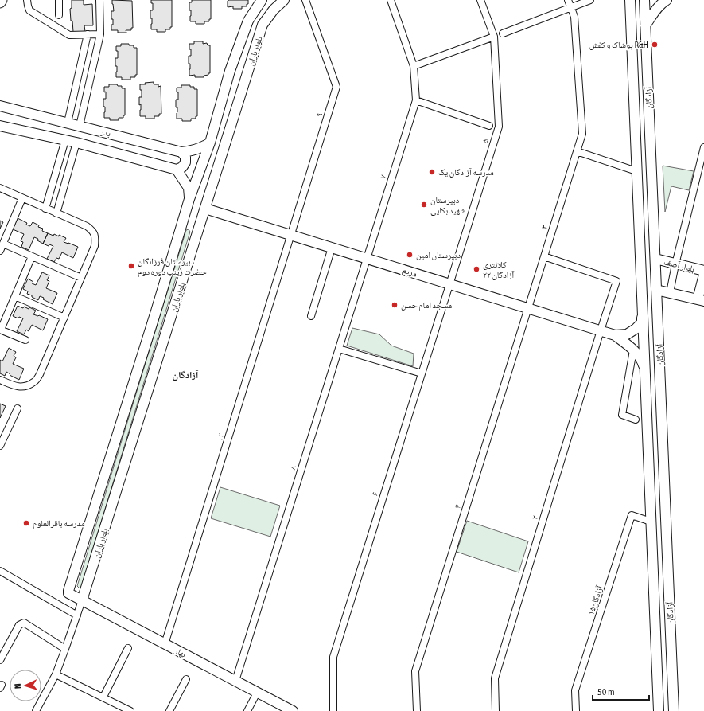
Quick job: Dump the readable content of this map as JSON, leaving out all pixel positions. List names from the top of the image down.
{
  "streets": {
    "street": [
      "بلوار باران",
      "آزادگان",
      "۹",
      "بدر",
      "۵",
      "۷",
      "۳",
      "بلوار آصف",
      "مریم",
      "۱۲",
      "۸",
      "۶",
      "۴",
      "۲",
      "آزادگان۱۵",
      "بهار"
    ]
  },
  "crossings": [
    ["بلوار باران", "بدر"],
    ["بلوار باران", "مریم"],
    ["بلوار باران", "بهار"],
    ["آزادگان", "بلوار آصف"],
    ["آزادگان", "آزادگان۱۵"],
    ["۹", "مریم"],
    ["۹", "۱۲"],
    ["۵", "مریم"],
    ["۵", "۶"],
    ["۷", "مریم"],
    ["۷", "۸"],
    ["۳", "مریم"],
    ["۳", "۴"],
    ["۳", "۲"],
    ["مریم", "۱۲"],
    ["مریم", "۸"],
    ["مریم", "۶"],
    ["مریم", "۴"],
    ["مریم", "۲"],
    ["۱۲", "بهار"],
    ["۸", "بهار"]
  ],
  "districts": ["آزادگان"],
  "places": [
    "پوشاک و کفش R&H",
    "مدرسه آزادگان یک",
    "دبیرستان شهید بکایی",
    "دبیرستان امین",
    "دبیرستان فرزانگان حضرت زینب دوره دوم",
    "کلانتری ۲۲ آزادگان",
    "مسجد امام حسن",
    "مدرسه باقرالعلوم"
  ],
  "scale_bar": "50 m",
  "north": "left"
}
